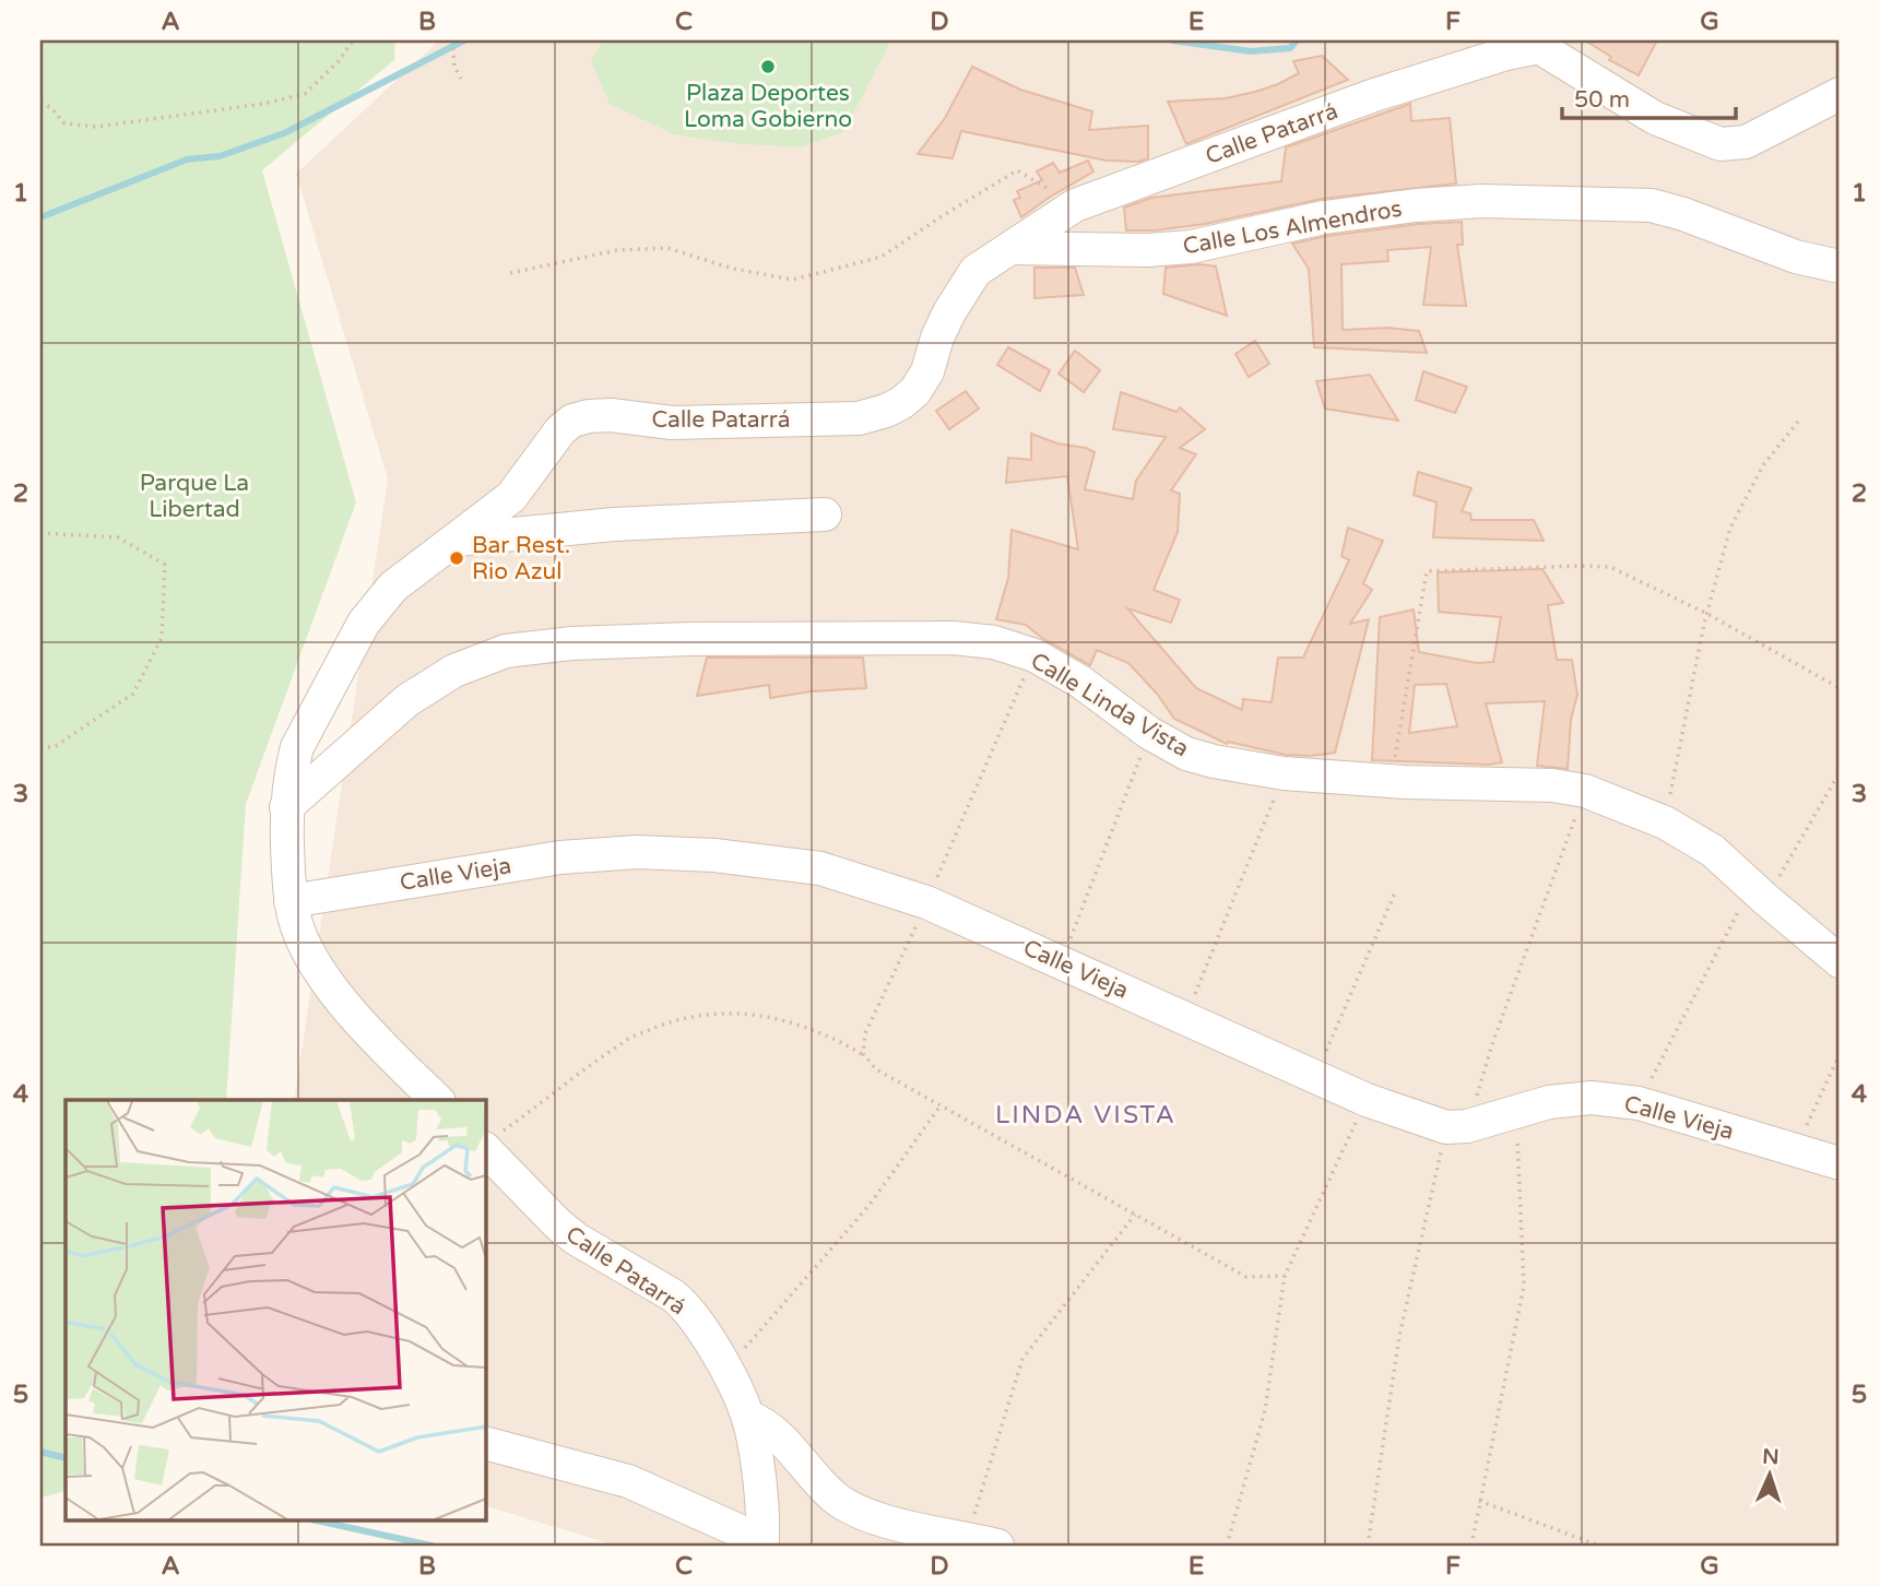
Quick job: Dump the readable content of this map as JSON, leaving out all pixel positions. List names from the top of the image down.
{
  "streets": {
    "street": [
      "Calle Patarrá",
      "Calle Los Almendros",
      "Calle Linda Vista",
      "Calle Vieja"
    ]
  },
  "crossings": [
    ["Calle Patarrá", "Calle Los Almendros"],
    ["Calle Patarrá", "Calle Linda Vista"],
    ["Calle Patarrá", "Calle Vieja"]
  ],
  "districts": ["LINDA VISTA"],
  "parks": ["Parque La Libertad"],
  "places": ["Plaza Deportes Loma Gobierno", "Bar Rest. Rio Azul"],
  "scale_bar": "50 m",
  "north": "top",
  "grid": {
    "columns": [
      "A",
      "B",
      "C",
      "D",
      "E",
      "F",
      "G"
    ],
    "rows": [
      "1",
      "2",
      "3",
      "4",
      "5"
    ]
  }
}
